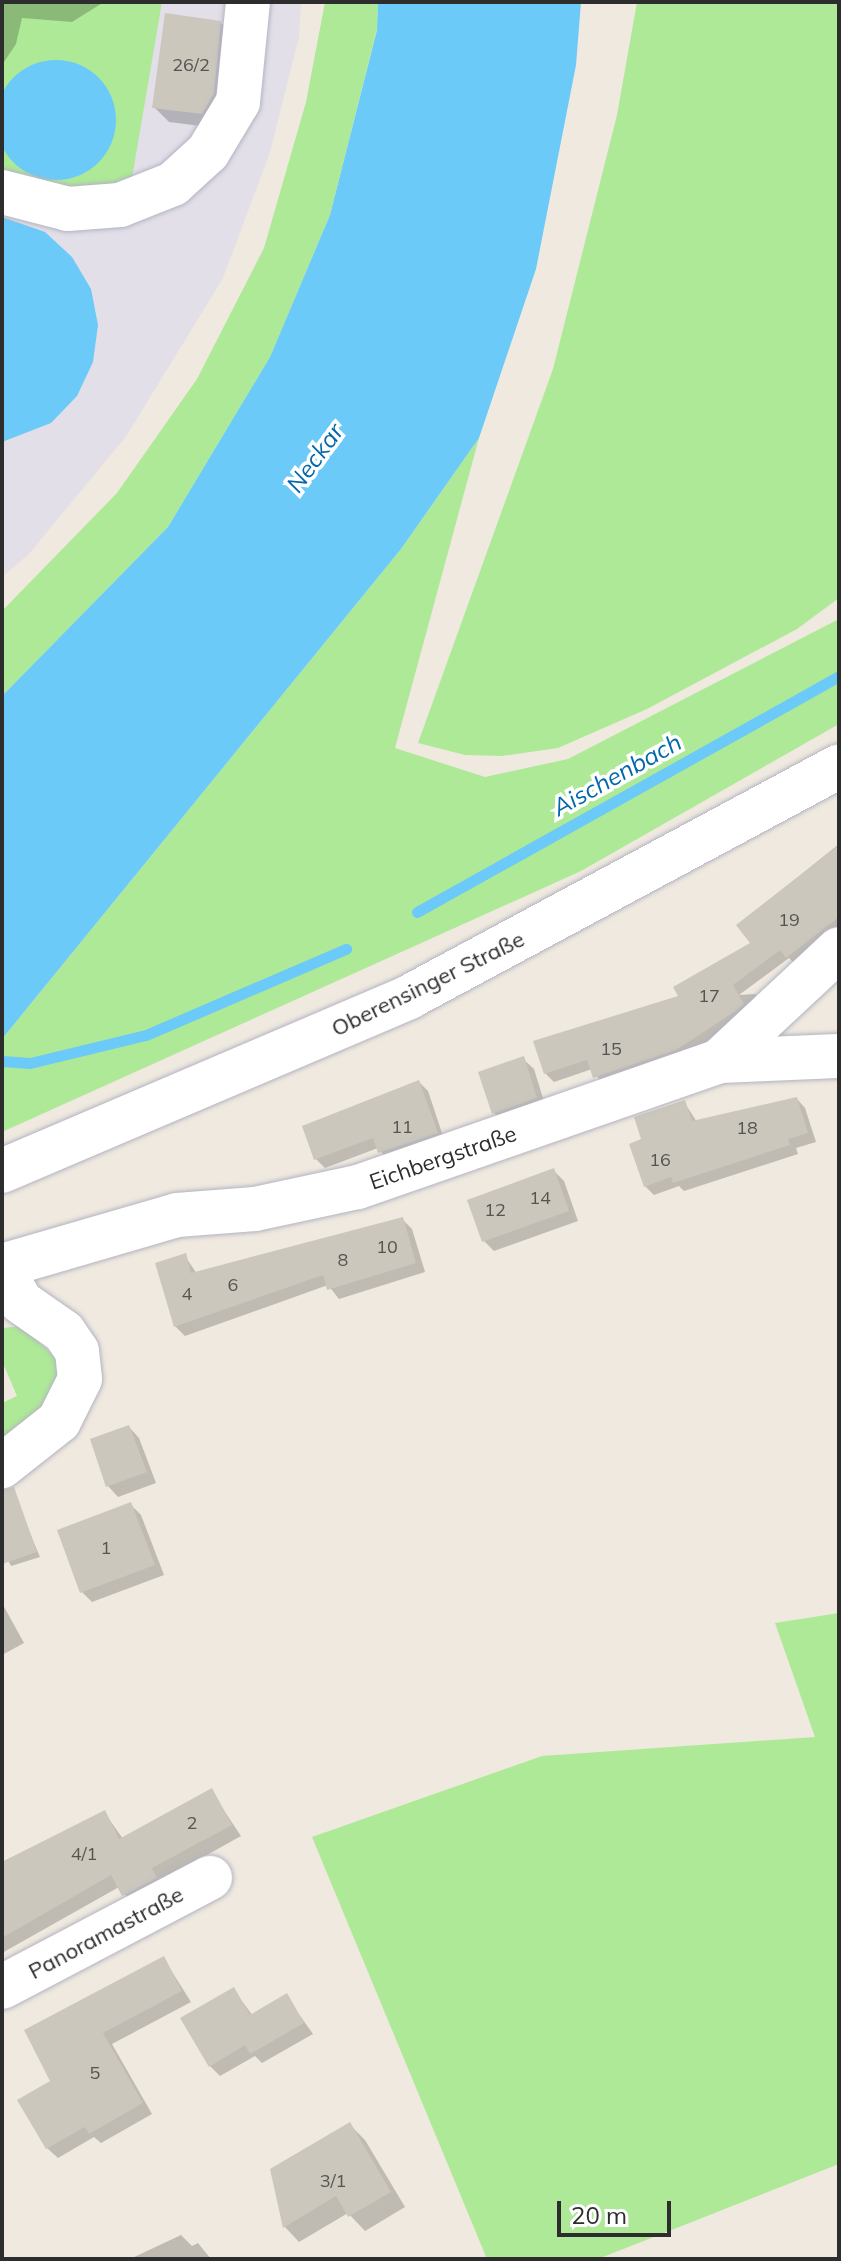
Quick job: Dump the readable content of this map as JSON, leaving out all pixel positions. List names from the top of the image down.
{
  "streets": {
    "street": ["Oberensinger Straße", "Eichbergstraße", "Panoramastraße"]
  },
  "water": ["Neckar", "Aischenbach"],
  "house_numbers": [
    "26/2",
    "19",
    "17",
    "15",
    "11",
    "18",
    "16",
    "14",
    "12",
    "10",
    "8",
    "6",
    "4",
    "1",
    "2",
    "4/1",
    "5",
    "3/1"
  ],
  "scale_bar": "20 m"
}
